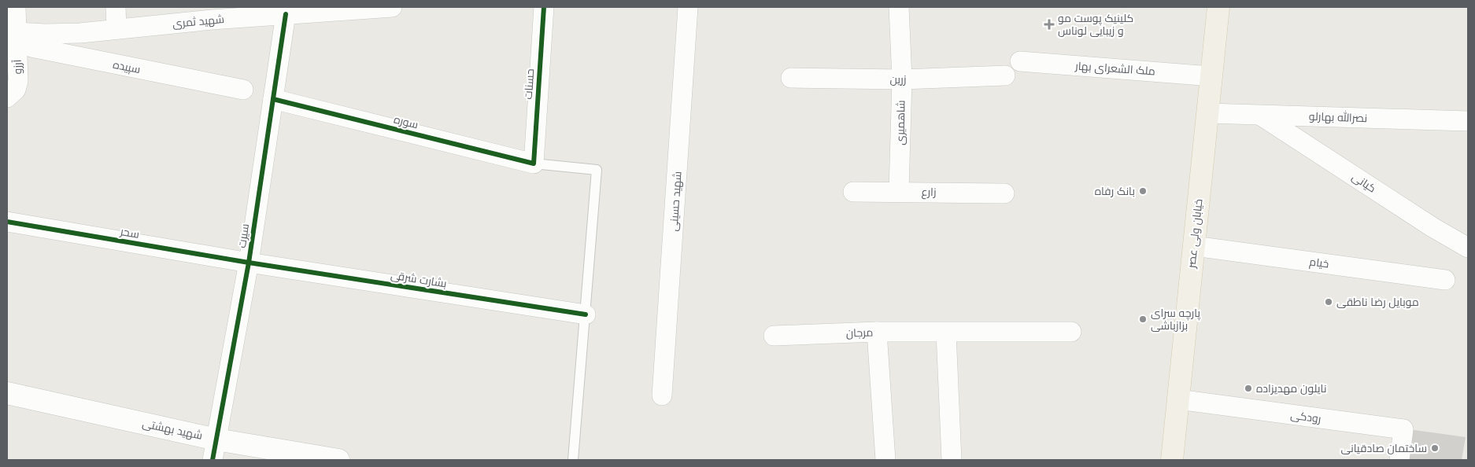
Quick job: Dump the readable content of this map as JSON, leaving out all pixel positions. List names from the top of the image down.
{
  "streets": {
    "main road": ["خیابان ولی عصر"],
    "street": [
      "شهید ثمری",
      "آرزو",
      "سپیده",
      "ملک الشعرای بهار",
      "زرین",
      "حسنات",
      "نصرالله بهارلو",
      "سوره",
      "شاهمیری",
      "کیانی",
      "زارع",
      "شهید حسینی",
      "سحر",
      "سیرت",
      "خیام",
      "بشارت شرقی",
      "مرجان",
      "رودکی",
      "شهید بهشتی"
    ]
  },
  "crossings": [
    ["شهید ثمری", "آرزو"],
    ["شهید ثمری", "سپیده"],
    ["شهید ثمری", "سیرت"],
    ["آرزو", "سپیده"],
    ["ملک الشعرای بهار", "خیابان ولی عصر"],
    ["زرین", "شاهمیری"],
    ["حسنات", "سوره"],
    ["نصرالله بهارلو", "کیانی"],
    ["نصرالله بهارلو", "خیابان ولی عصر"],
    ["سوره", "سیرت"],
    ["شاهمیری", "زارع"],
    ["سحر", "سیرت"],
    ["سحر", "بشارت شرقی"],
    ["خیابان ولی عصر", "خیام"],
    ["خیابان ولی عصر", "رودکی"],
    ["سیرت", "بشارت شرقی"],
    ["سیرت", "شهید بهشتی"]
  ],
  "places": {
    "health": ["کلینیک پوست مو و زیبایی لوناس"],
    "other": [
      "بانک رفاه",
      "موبایل رضا ناطقی",
      "پارچه سرای بزازباشی",
      "نایلون مهدیزاده",
      "ساختمان صادقیانی"
    ]
  }
}
